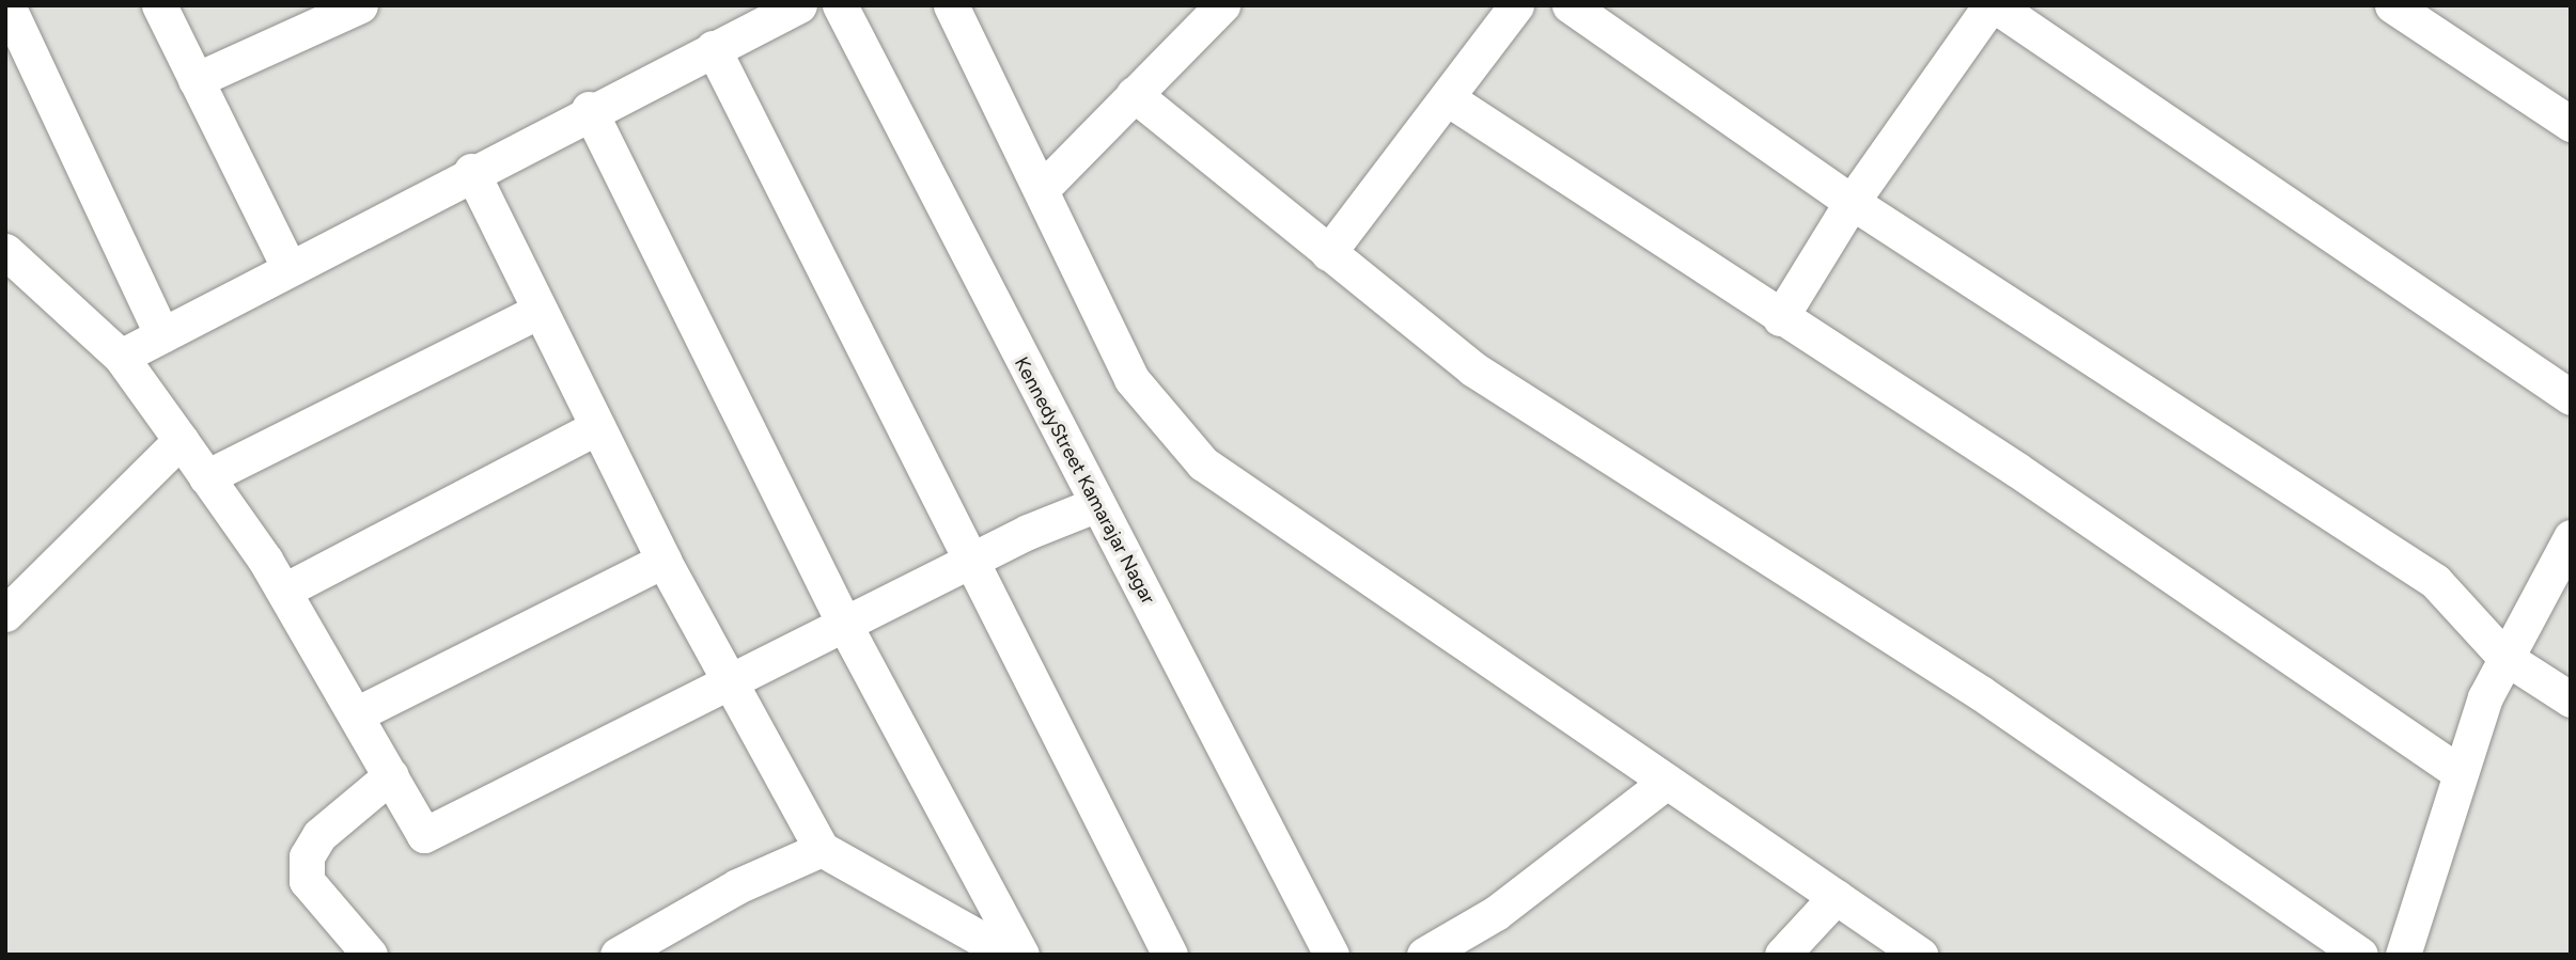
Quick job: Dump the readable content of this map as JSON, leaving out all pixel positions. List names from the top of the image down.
{
  "streets": {
    "street": ["KennedyStreet Kamarajar Nagar"]
  }
}
